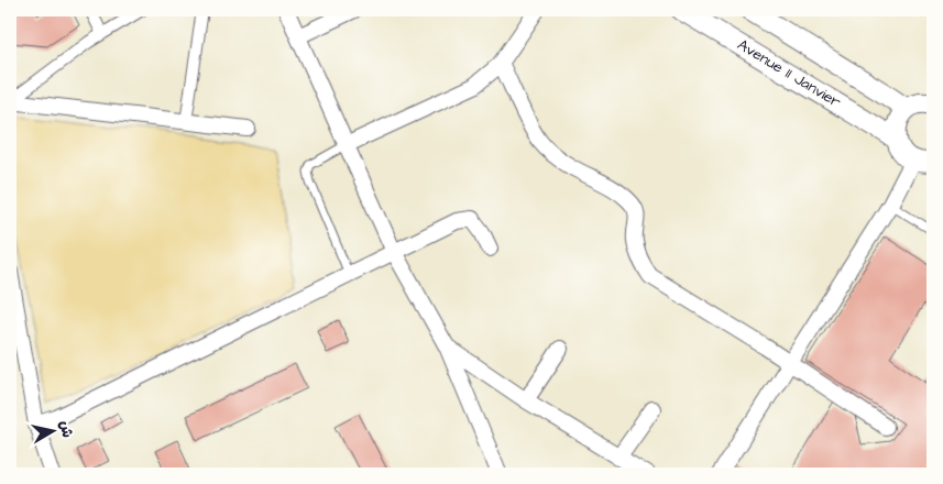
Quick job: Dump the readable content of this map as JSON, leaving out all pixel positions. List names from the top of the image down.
{
  "streets": {
    "street": ["Avenue 11 Janvier"]
  },
  "north": "right"
}
